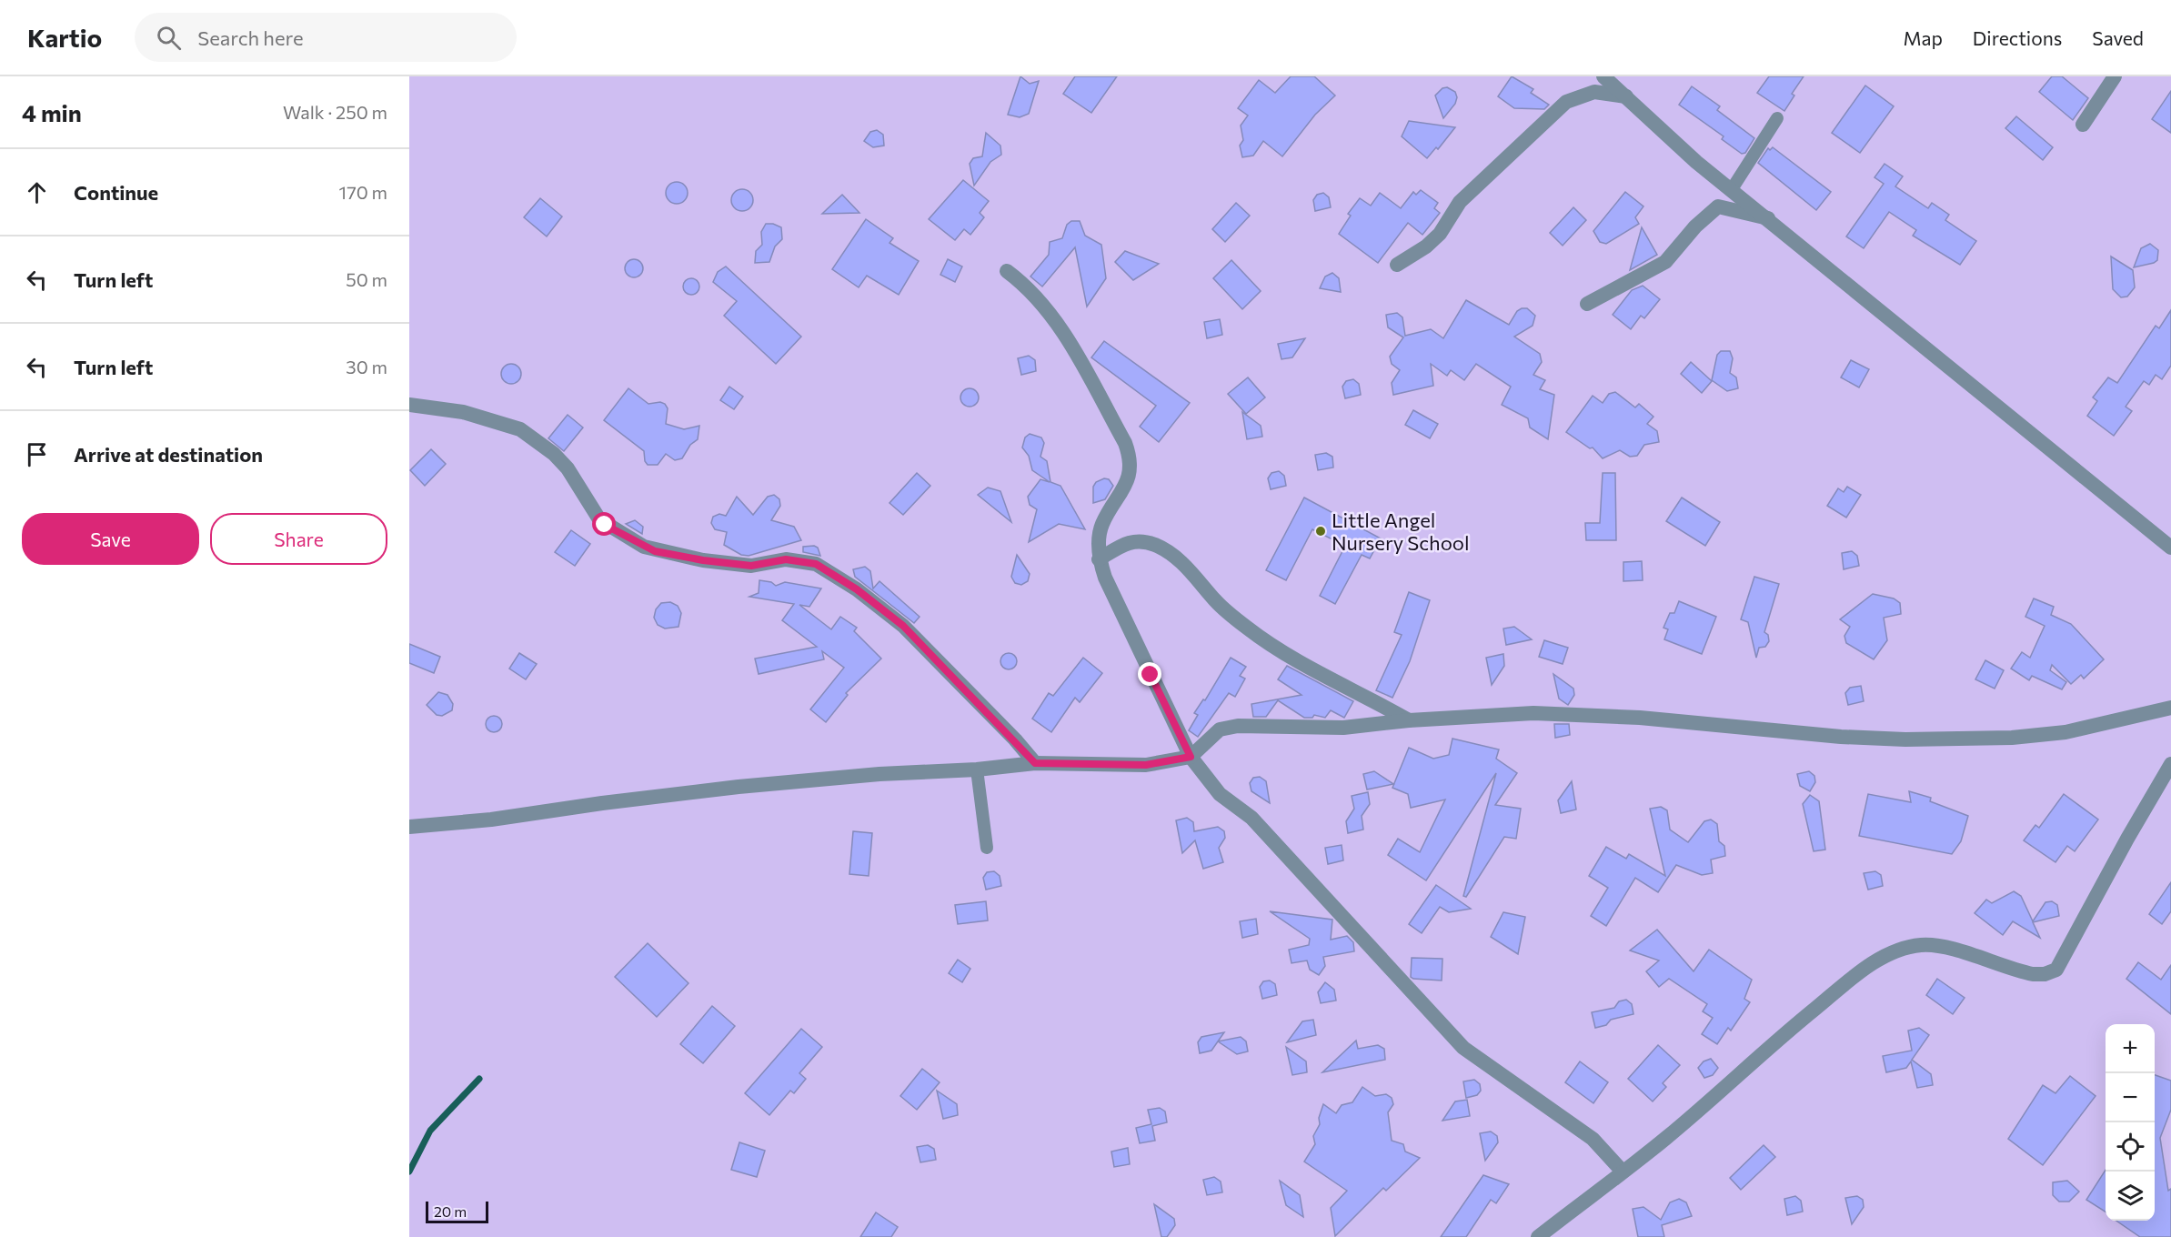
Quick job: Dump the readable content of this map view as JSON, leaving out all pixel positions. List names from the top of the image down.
{
  "places": ["Little Angel Nursery School"],
  "scale_bar": "20 m",
  "page": {
    "header": "Kartio",
    "search": "Search here",
    "nav": ["Map", "Directions", "Saved"],
    "heading": ["4 min", "Walk · 250 m"],
    "list": [
      ["Continue", "170 m"],
      ["Turn left", "50 m"],
      ["Turn left", "30 m"],
      "Arrive at destination"
    ],
    "buttons": ["Save", "Share"],
    "map_buttons": ["+", "−"],
    "scale": "20 m"
  }
}
